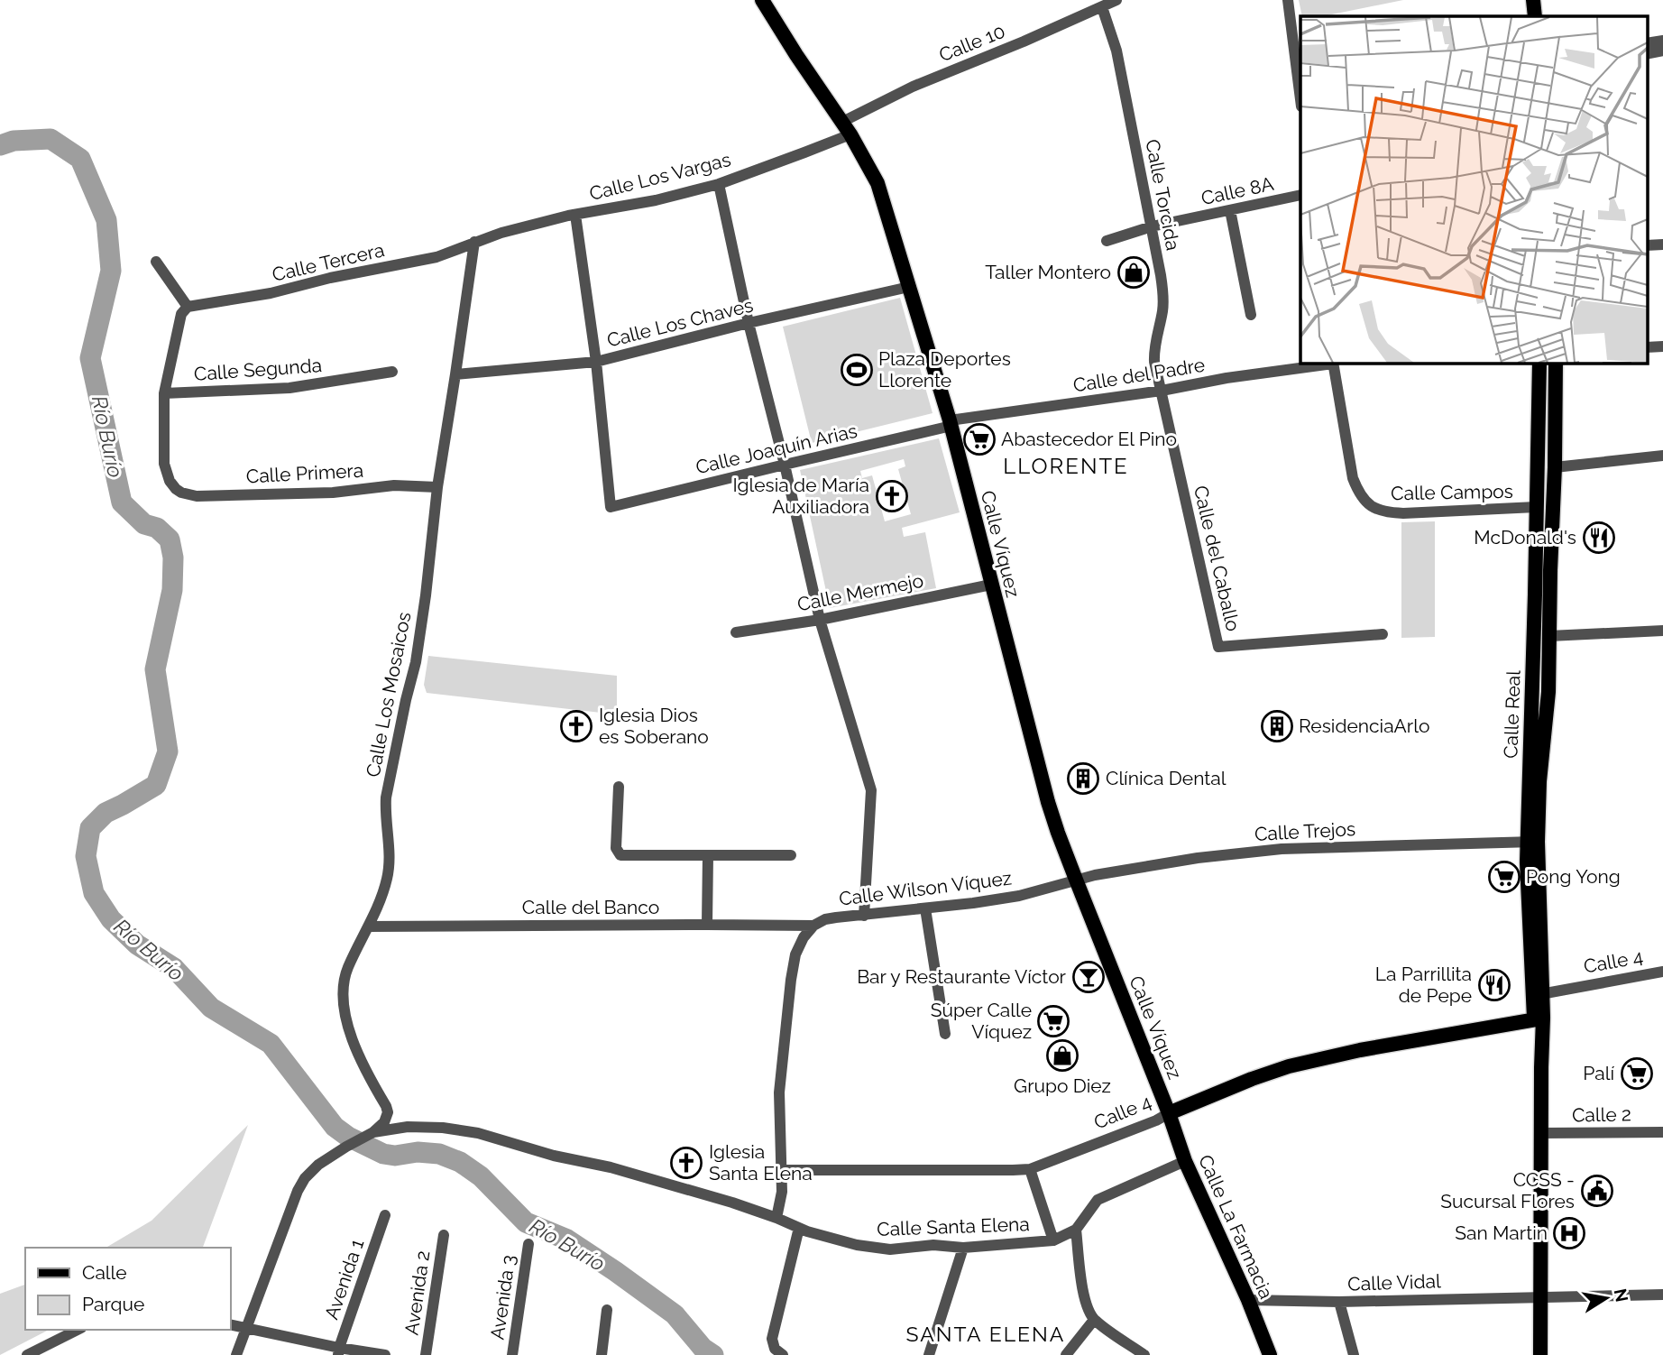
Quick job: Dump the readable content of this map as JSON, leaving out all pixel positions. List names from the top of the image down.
{
  "streets": {
    "main road": [
      "Calle Víquez",
      "Calle Real",
      "Calle 4",
      "Calle La Farmacia"
    ],
    "street": [
      "Calle 10",
      "Calle Los Vargas",
      "Calle 8A",
      "Calle Torcida",
      "Calle Tercera",
      "Calle Los Chaves",
      "Calle Segunda",
      "Calle del Padre",
      "Calle Joaquín Arias",
      "Calle Primera",
      "Calle Campos",
      "Calle del Caballo",
      "Calle Mermejo",
      "Calle Los Mosaicos",
      "Calle Trejos",
      "Calle Wilson Víquez",
      "Calle del Banco",
      "Calle 2",
      "Calle Santa Elena",
      "Avenida 1",
      "Calle Vidal",
      "Avenida 2",
      "Avenida 3"
    ]
  },
  "crossings": [
    ["Calle 10", "Calle Los Vargas"],
    ["Calle 10", "Calle Torcida"],
    ["Calle 10", "Calle Víquez"],
    ["Calle Los Vargas", "Calle Tercera"],
    ["Calle Los Vargas", "Calle Víquez"],
    ["Calle Los Vargas", "Calle Los Mosaicos"],
    ["Calle 8A", "Calle Torcida"],
    ["Calle Torcida", "Calle del Padre"],
    ["Calle Torcida", "Calle del Caballo"],
    ["Calle Tercera", "Calle Los Mosaicos"],
    ["Calle Los Chaves", "Calle Joaquín Arias"],
    ["Calle Los Chaves", "Calle Víquez"],
    ["Calle Los Chaves", "Calle Los Mosaicos"],
    ["Calle Segunda", "Calle Primera"],
    ["Calle del Padre", "Calle Joaquín Arias"],
    ["Calle del Padre", "Calle Campos"],
    ["Calle del Padre", "Calle Víquez"],
    ["Calle del Padre", "Calle del Caballo"],
    ["Calle Joaquín Arias", "Calle Víquez"],
    ["Calle Primera", "Calle Los Mosaicos"],
    ["Calle Campos", "Calle Real"],
    ["Calle Víquez", "Calle Mermejo"],
    ["Calle Víquez", "Calle Trejos"],
    ["Calle Víquez", "Calle Wilson Víquez"],
    ["Calle Víquez", "Calle 4"],
    ["Calle Víquez", "Calle La Farmacia"],
    ["Calle Los Mosaicos", "Calle del Banco"],
    ["Calle Los Mosaicos", "Calle Santa Elena"],
    ["Calle Real", "Calle Trejos"],
    ["Calle Real", "Calle 4"],
    ["Calle Real", "Calle 2"],
    ["Calle Real", "Calle Vidal"],
    ["Calle Trejos", "Calle Wilson Víquez"],
    ["Calle Wilson Víquez", "Calle del Banco"],
    ["Calle 4", "Calle La Farmacia"],
    ["Calle Santa Elena", "Calle La Farmacia"],
    ["Calle La Farmacia", "Calle Vidal"]
  ],
  "districts": ["LLORENTE", "SANTA ELENA"],
  "water": ["Río Burío"],
  "places": {
    "shop": ["Taller Montero", "Grupo Diez"],
    "sports": ["Plaza Deportes Llorente"],
    "supermarket": [
      "Abastecedor El Pino",
      "Pong Yong",
      "Súper Calle Víquez",
      "Palí"
    ],
    "church": ["Iglesia de María Auxiliadora", "Iglesia Dios es Soberano", "Iglesia Santa Elena"],
    "restaurant": ["McDonald's", "La Parrillita de Pepe"],
    "building": ["ResidenciaArlo", "Clínica Dental"],
    "bar": ["Bar y Restaurante Víctor"],
    "public building": ["CCSS - Sucursal Flores"],
    "hospital": ["San Martin"]
  },
  "legend": ["Calle", "Parque"],
  "north": "right"
}
